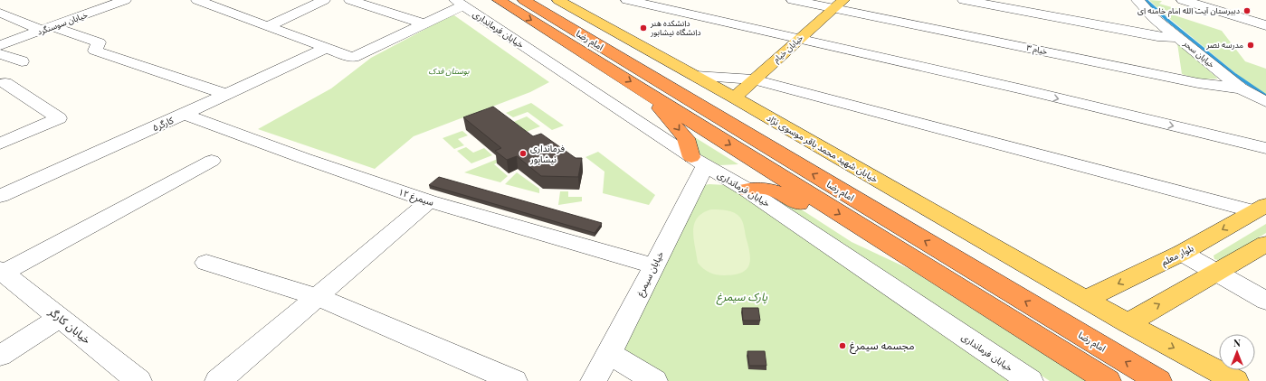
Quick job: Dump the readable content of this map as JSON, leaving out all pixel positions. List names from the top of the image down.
{
  "streets": {
    "highway": ["امام رضا"],
    "main road": ["خیابان خیام", "خیابان شهید محمد باقر موسوی نژاد", "بلوار معلم"],
    "street": [
      "خیابان سوسنگرد",
      "خیابان فرمانداری",
      "خیام ۳",
      "خیابان سحر",
      "کارگر۵",
      "سیمرغ ۱۲",
      "خیابان سیمرغ",
      "خیابان کارگر"
    ]
  },
  "crossings": [
    ["خیابان فرمانداری", "خیابان سیمرغ"],
    ["خیابان خیام", "خیام ۳"],
    ["خیابان خیام", "خیابان شهید محمد باقر موسوی نژاد"],
    ["خیام ۳", "خیابان سحر"],
    ["کارگر۵", "سیمرغ ۱۲"],
    ["خیابان شهید محمد باقر موسوی نژاد", "بلوار معلم"],
    ["سیمرغ ۱۲", "خیابان سیمرغ"]
  ],
  "parks": ["بوستان فدک", "پارک سیمرغ"],
  "places": [
    "دبیرستان آیت الله امام خامنه ای",
    "دانشکده هنر دانشگاه نیشابور",
    "مدرسه نصر",
    "فرمانداری نیشابور",
    "مجسمه سیمرغ"
  ],
  "north": "top"
}
